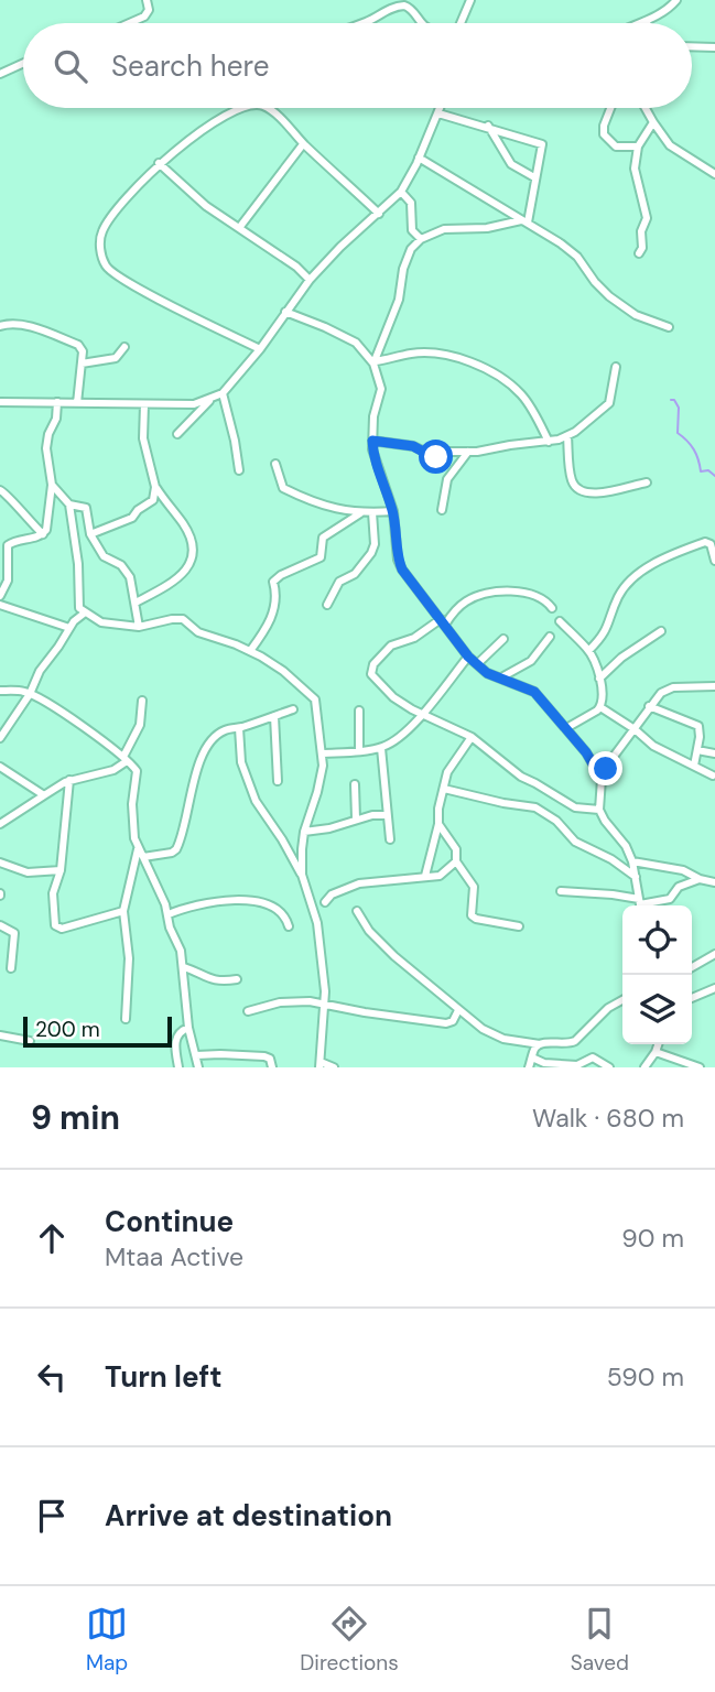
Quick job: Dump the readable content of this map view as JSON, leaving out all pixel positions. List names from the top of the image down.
{
  "scale_bar": "200 m",
  "page": {
    "search": "Search here",
    "scale": "200 m",
    "heading": ["9 min", "Walk · 680 m"],
    "list": [
      ["Continue", "Mtaa Active", "90 m"],
      ["Turn left", "590 m"],
      "Arrive at destination"
    ],
    "nav": ["Map", "Directions", "Saved"]
  }
}
